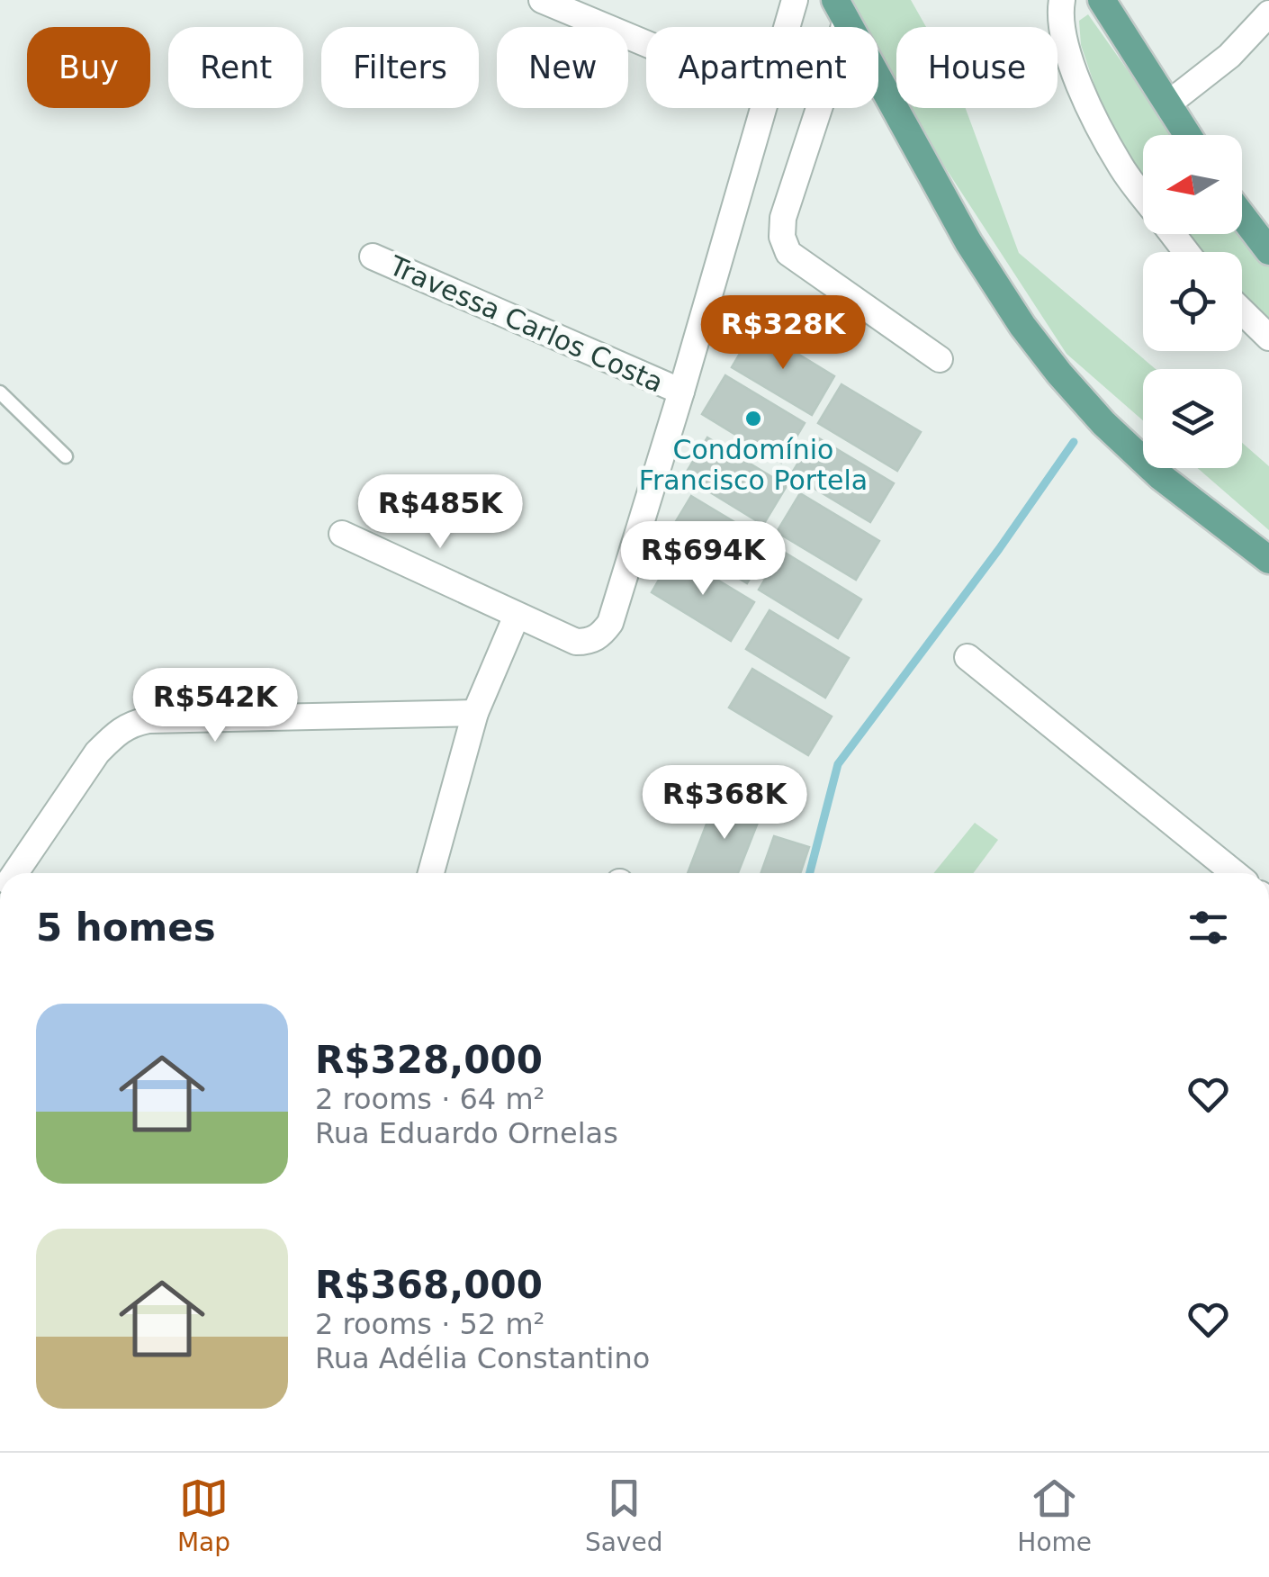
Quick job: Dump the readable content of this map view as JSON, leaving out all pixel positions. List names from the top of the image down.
{
  "streets": {
    "street": ["Travessa Carlos Costa"]
  },
  "places": ["Condomínio Francisco Portela"],
  "north": "left",
  "page": {
    "chip": [
      "Buy",
      "Rent",
      "Filters",
      "New",
      "Apartment",
      "House"
    ],
    "price": [
      "R$328K",
      "R$485K",
      "R$694K",
      "R$542K",
      "R$368K"
    ],
    "heading": "5 homes",
    "list": [
      {
        "name": "R$328,000",
        "note": "2 rooms · 64 m² · Rua Eduardo Ornelas"
      },
      {
        "name": "R$368,000",
        "note": "2 rooms · 52 m² · Rua Adélia Constantino"
      }
    ],
    "tabs": ["Map", "Saved", "Home"]
  }
}
